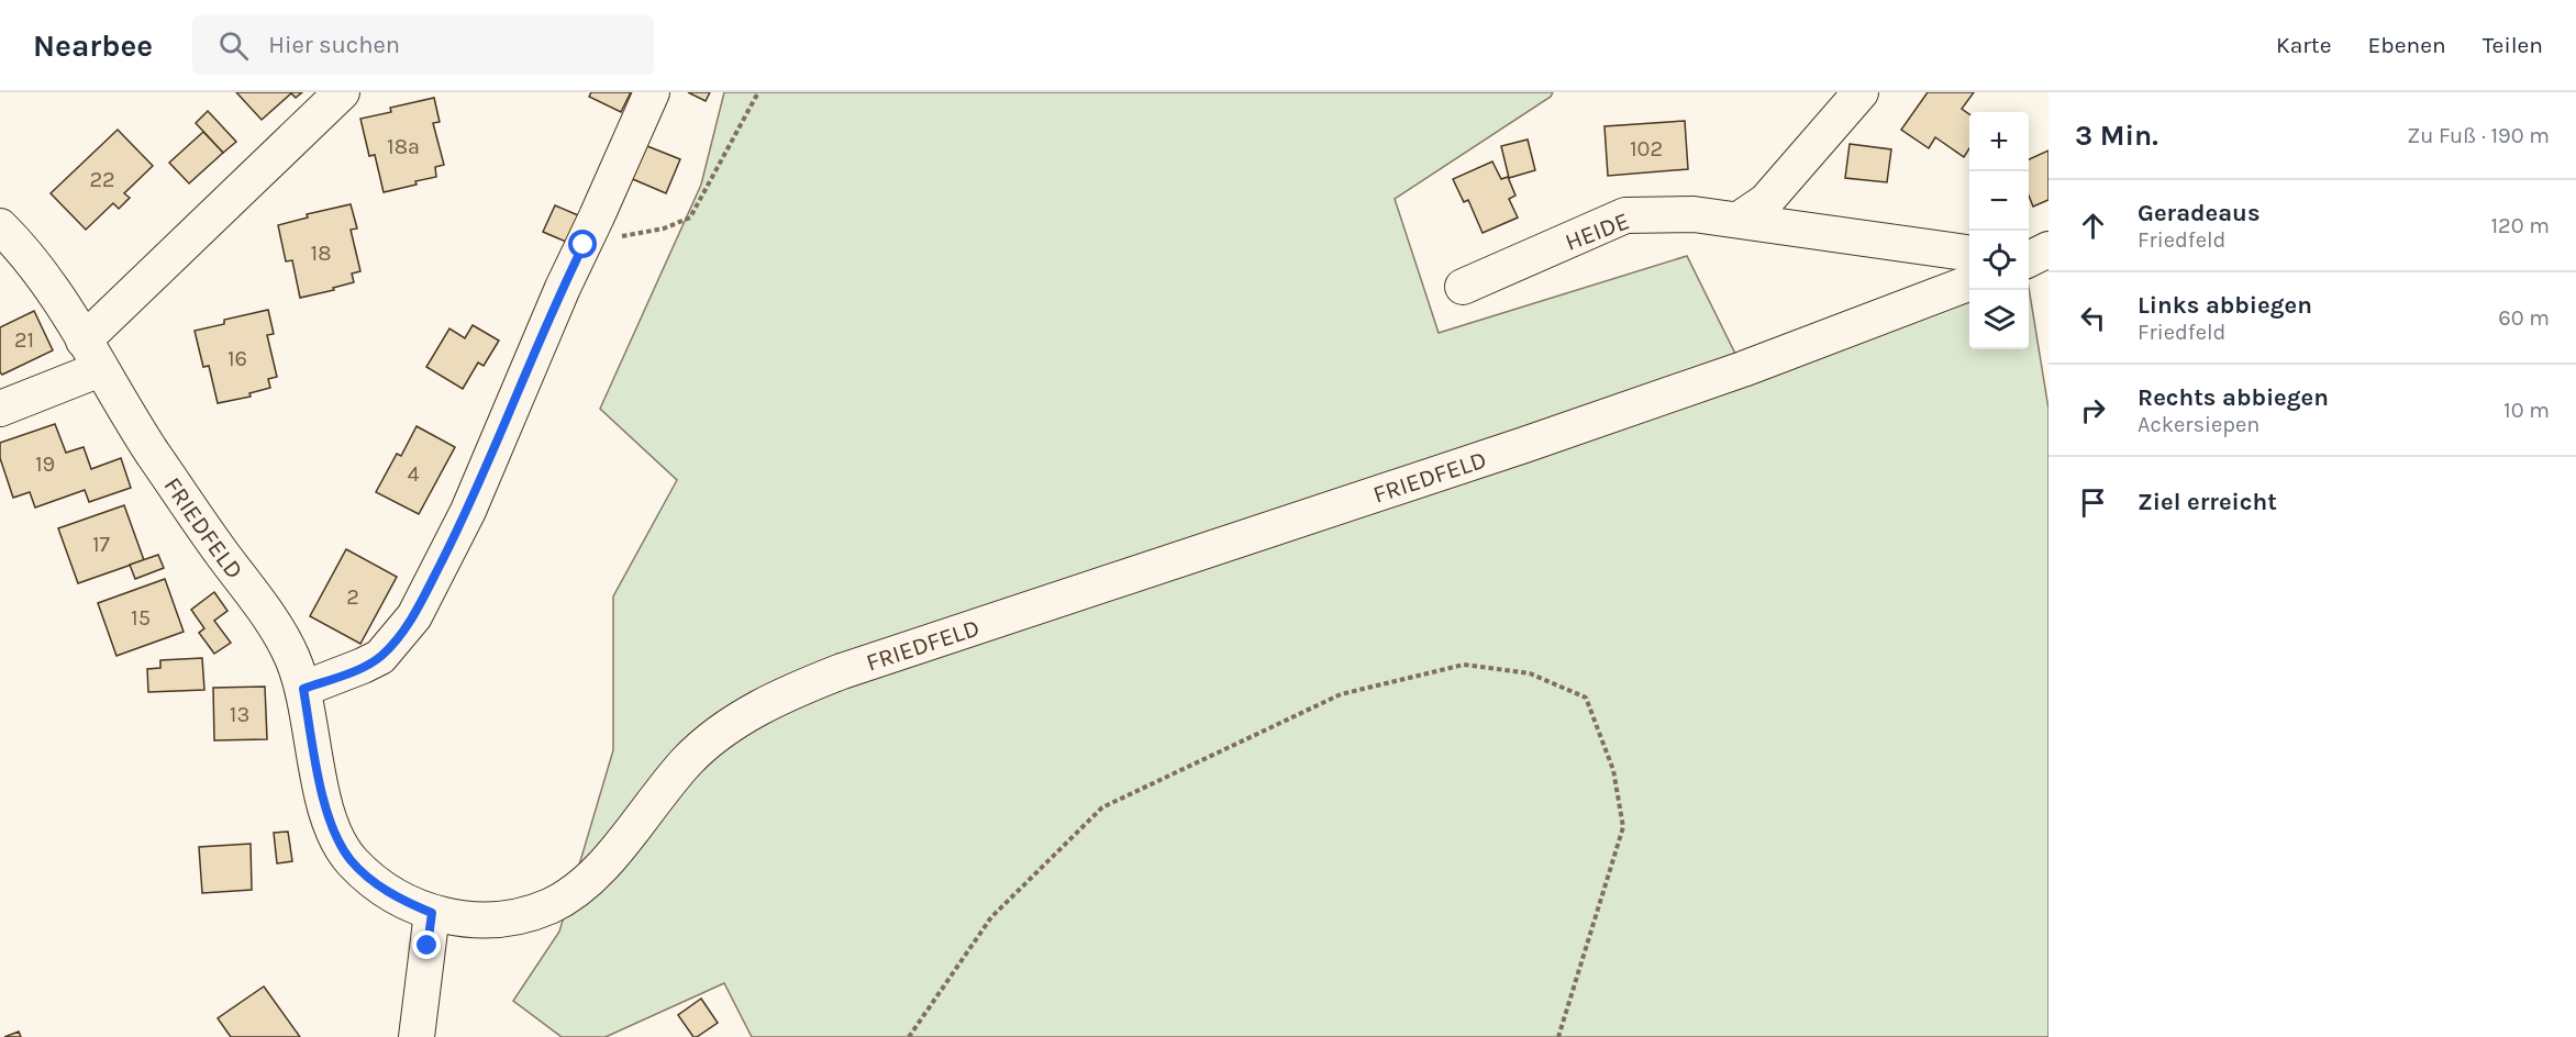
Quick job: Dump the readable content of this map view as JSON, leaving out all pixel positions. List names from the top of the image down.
{
  "streets": {
    "street": ["HEIDE", "FRIEDFELD"]
  },
  "house_numbers": [
    "18a",
    "102",
    "22",
    "18",
    "21",
    "16",
    "19",
    "4",
    "17",
    "2",
    "15",
    "13"
  ],
  "page": {
    "header": "Nearbee",
    "search": "Hier suchen",
    "nav": ["Karte", "Ebenen", "Teilen"],
    "heading": ["3 Min.", "Zu Fuß · 190 m"],
    "map_buttons": ["+", "−"],
    "list": [
      ["Geradeaus", "Friedfeld", "120 m"],
      ["Links abbiegen", "Friedfeld", "60 m"],
      ["Rechts abbiegen", "Ackersiepen", "10 m"],
      "Ziel erreicht"
    ]
  }
}
